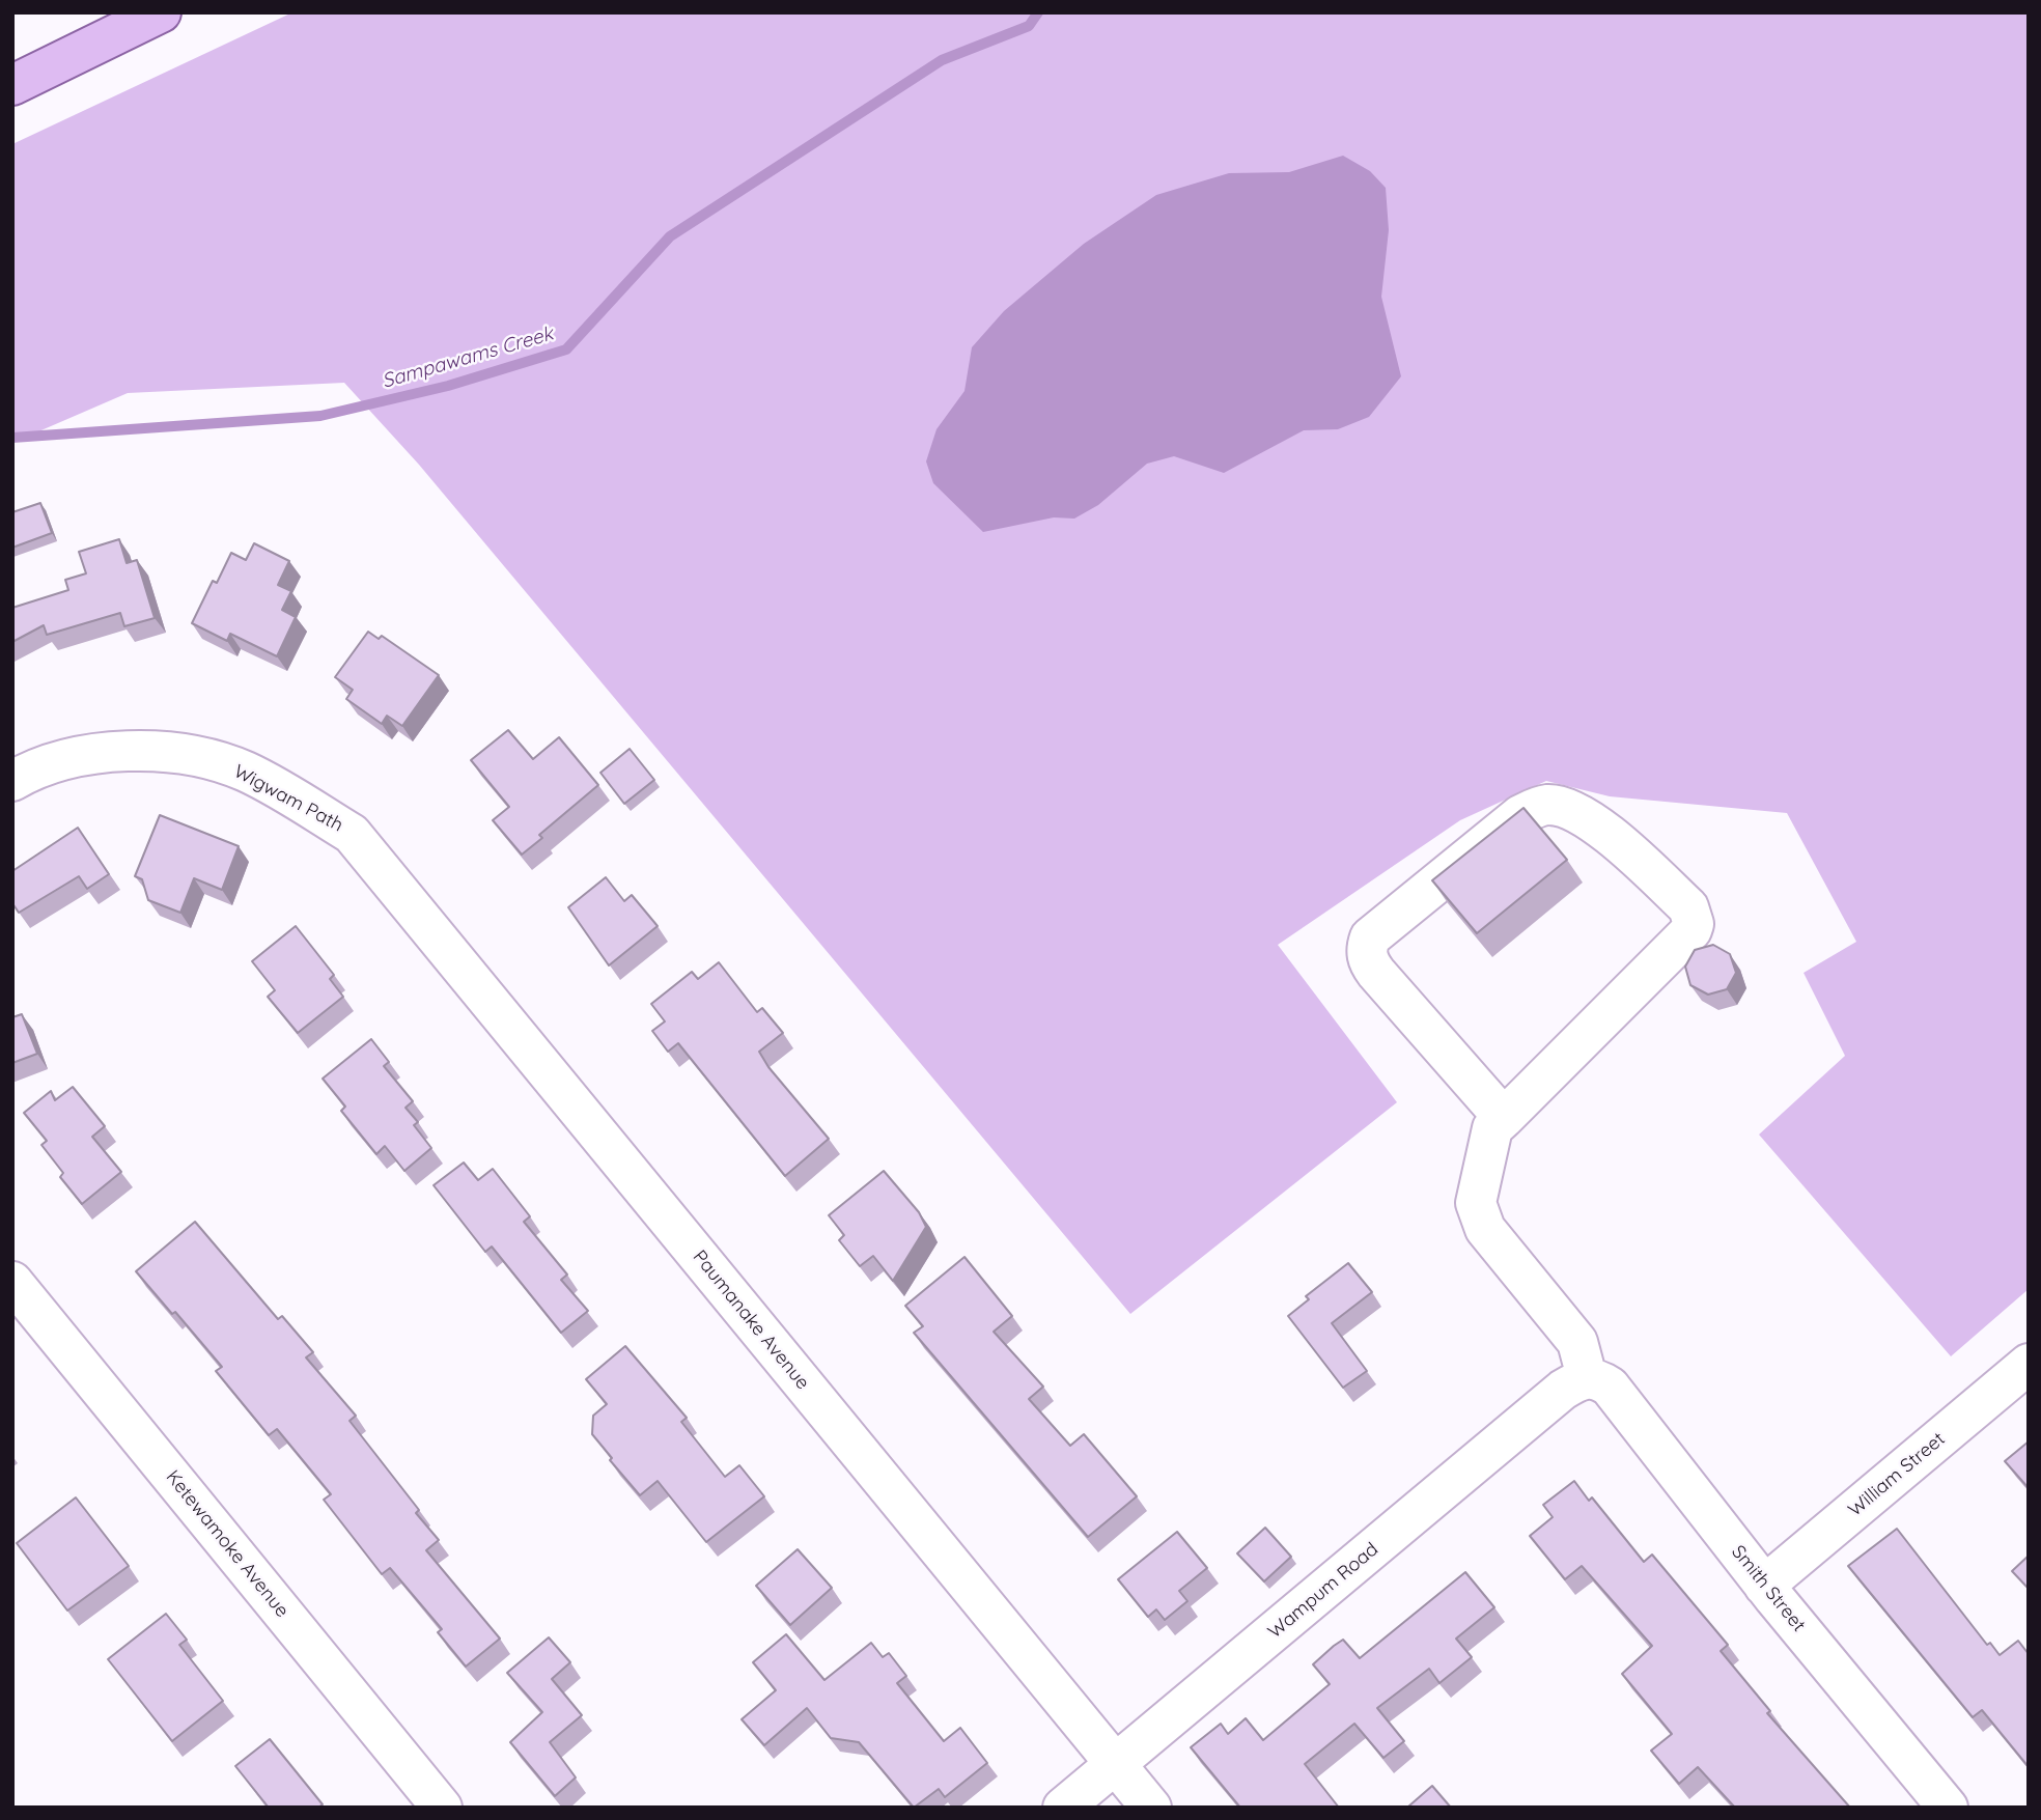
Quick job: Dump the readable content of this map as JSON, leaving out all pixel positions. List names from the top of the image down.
{
  "streets": {
    "street": [
      "Wigwam Path",
      "Paumanake Avenue",
      "William Street",
      "Ketewamoke Avenue",
      "Smith Street",
      "Wampum Road"
    ]
  },
  "crossings": [
    ["Wigwam Path", "Paumanake Avenue"],
    ["Paumanake Avenue", "Wampum Road"],
    ["William Street", "Smith Street"],
    ["Smith Street", "Wampum Road"]
  ],
  "water": ["Sampawams Creek"]
}
